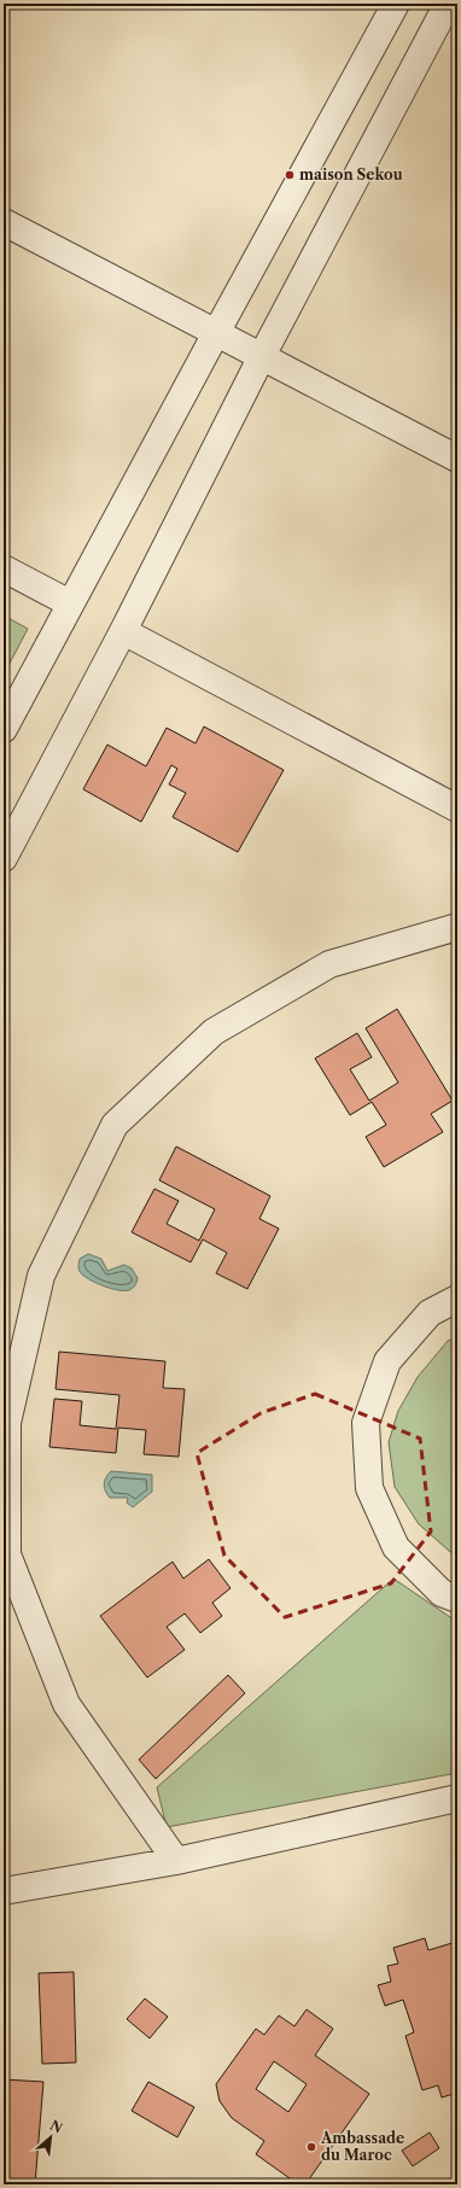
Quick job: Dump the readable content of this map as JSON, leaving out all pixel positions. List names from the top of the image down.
{
  "places": ["maison Sekou", "Ambassade du Maroc"],
  "north": "top right"
}
